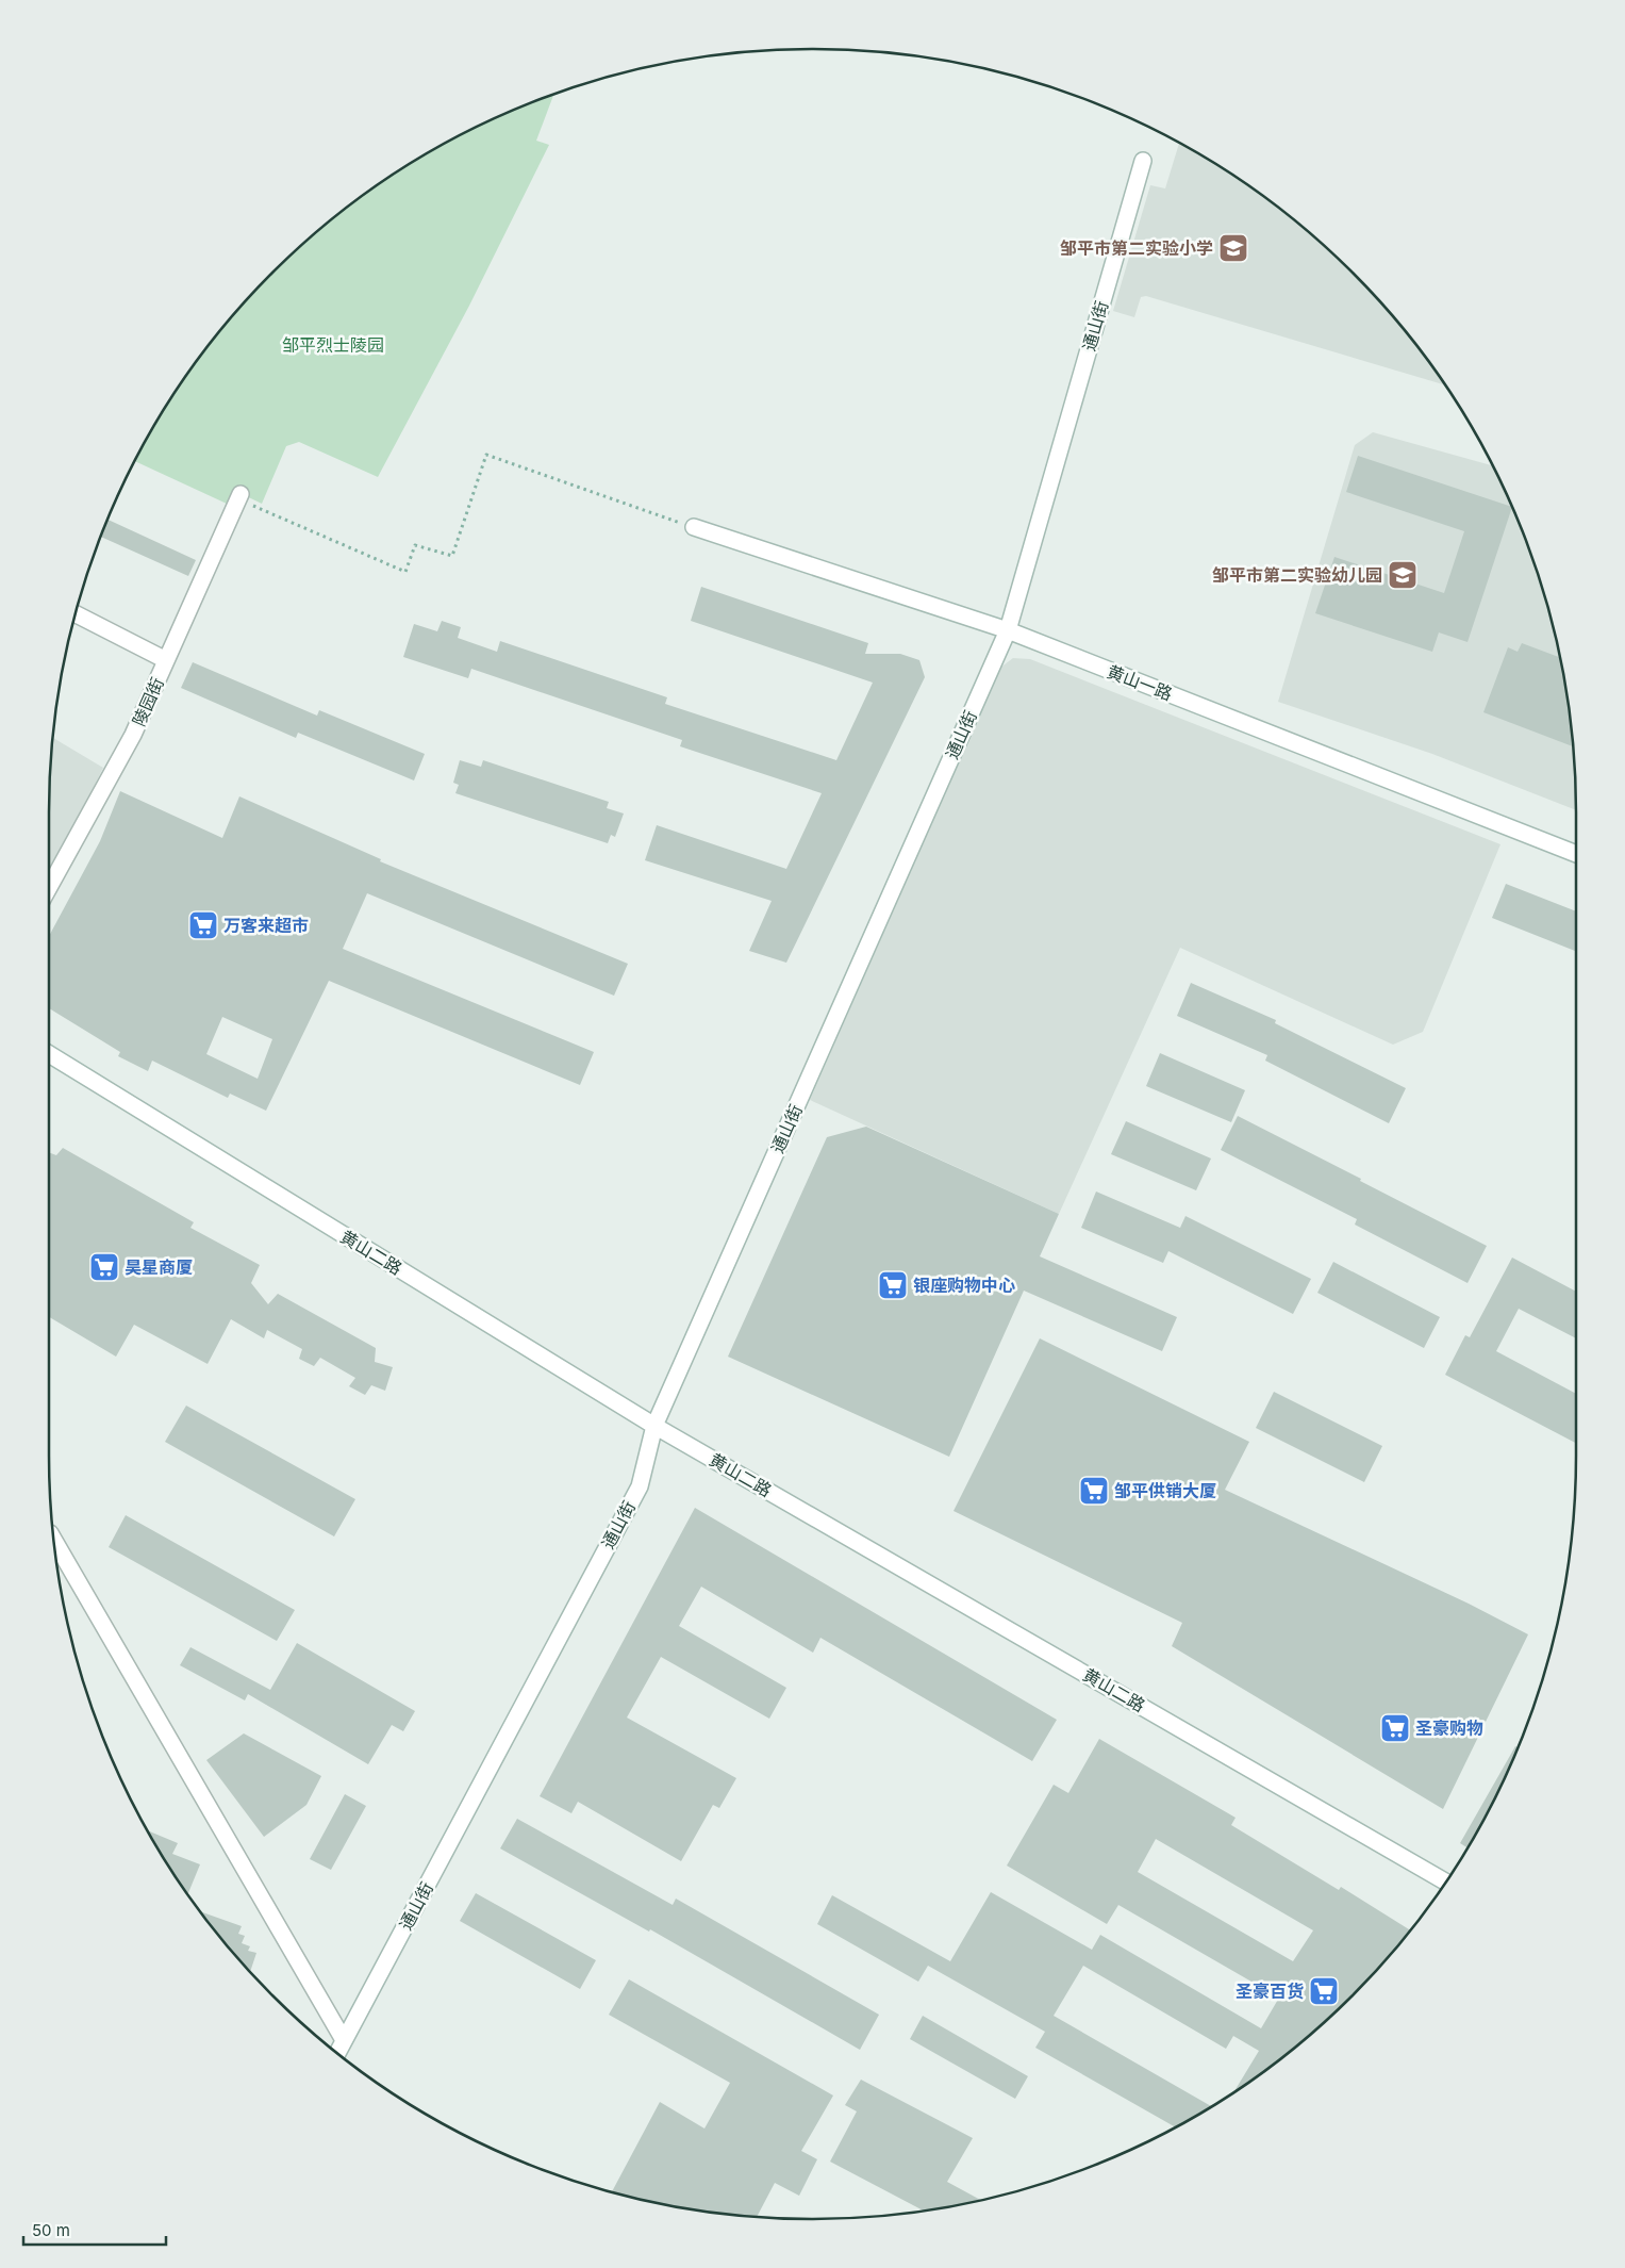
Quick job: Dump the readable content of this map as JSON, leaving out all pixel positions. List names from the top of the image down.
{
  "streets": {
    "street": [
      "通山街",
      "黄山一路",
      "陵园街",
      "黄山二路"
    ]
  },
  "crossings": [
    ["通山街", "黄山一路"],
    ["通山街", "黄山二路"]
  ],
  "parks": ["邹平烈士陵园"],
  "places": {
    "school or university": ["邹平市第二实验小学", "邹平市第二实验幼儿园"],
    "supermarket": [
      "万客来超市",
      "昊星商厦",
      "银座购物中心",
      "邹平供销大厦",
      "圣豪购物",
      "圣豪百货"
    ]
  },
  "scale_bar": "50 m"
}
